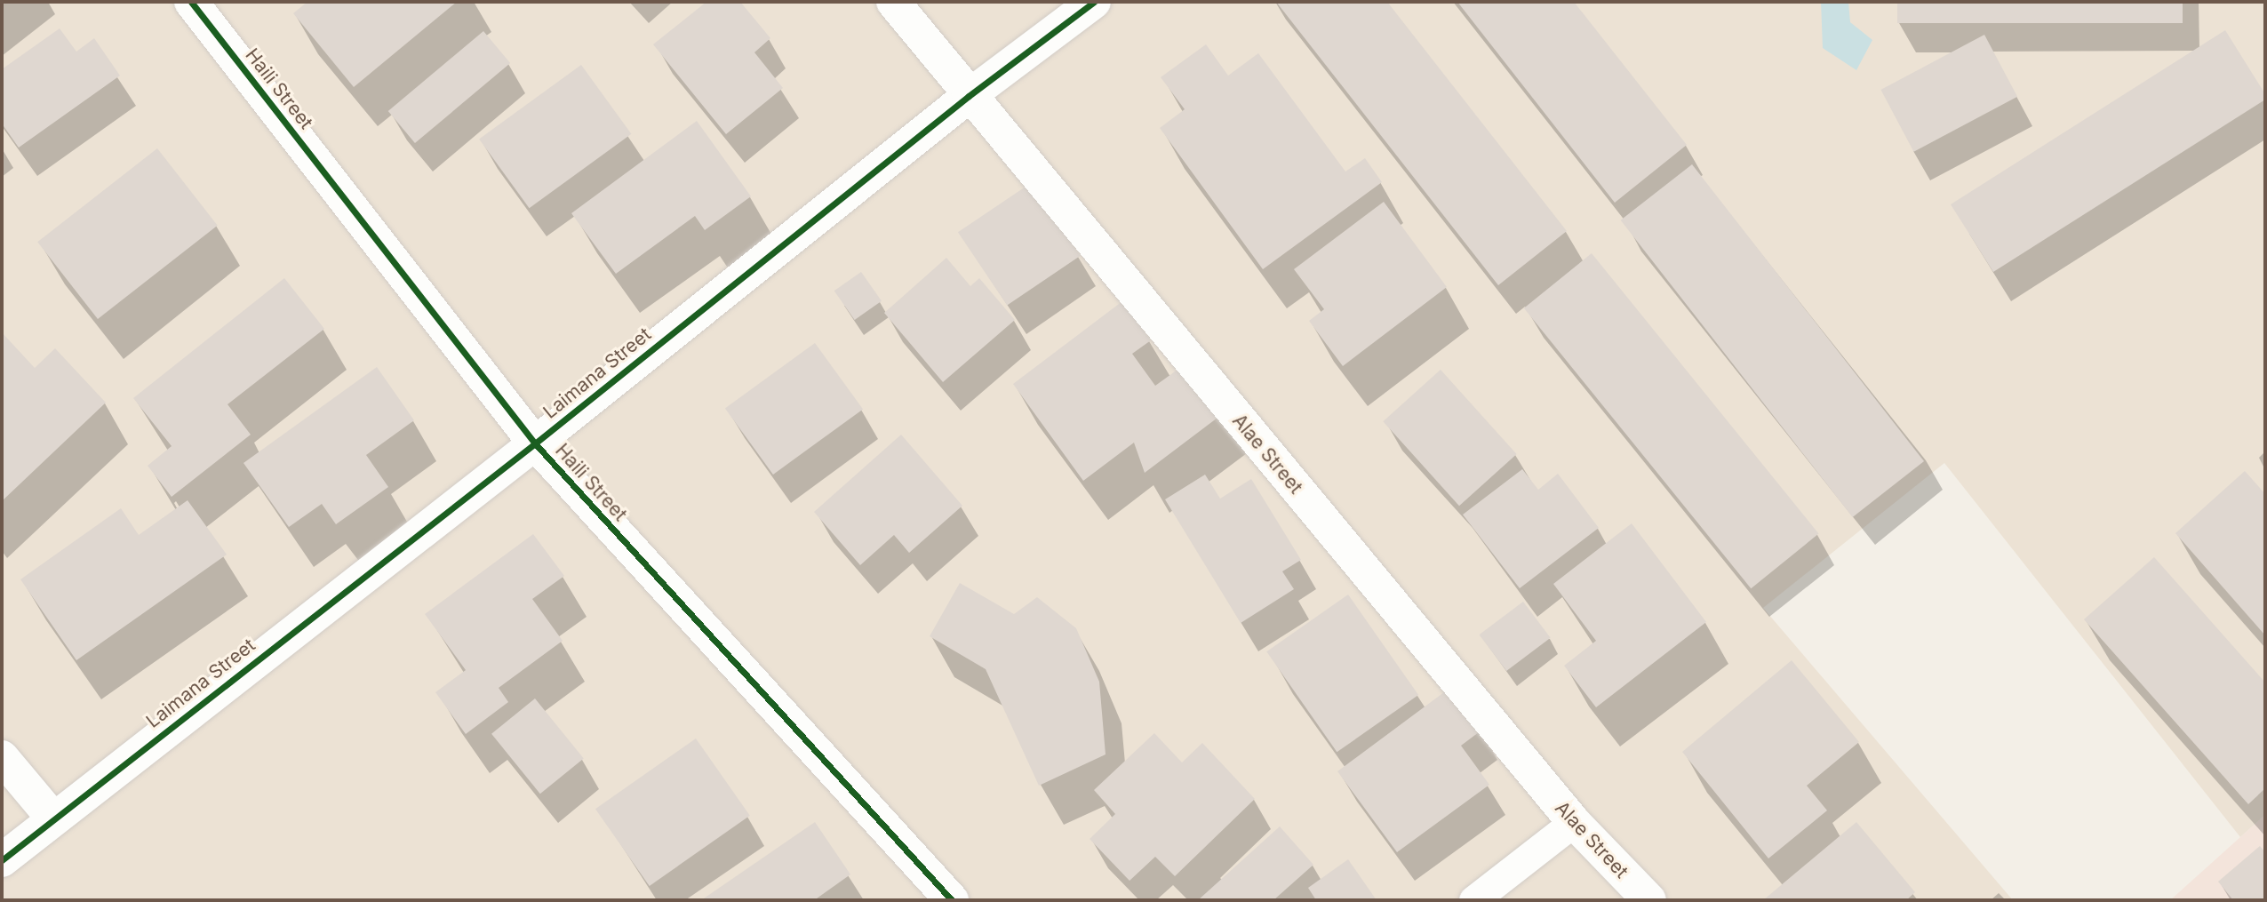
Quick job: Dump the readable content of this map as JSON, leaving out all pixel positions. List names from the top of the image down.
{
  "streets": {
    "street": ["Haili Street", "Laimana Street", "Alae Street"]
  },
  "crossings": [
    ["Haili Street", "Laimana Street"],
    ["Laimana Street", "Alae Street"]
  ]
}
